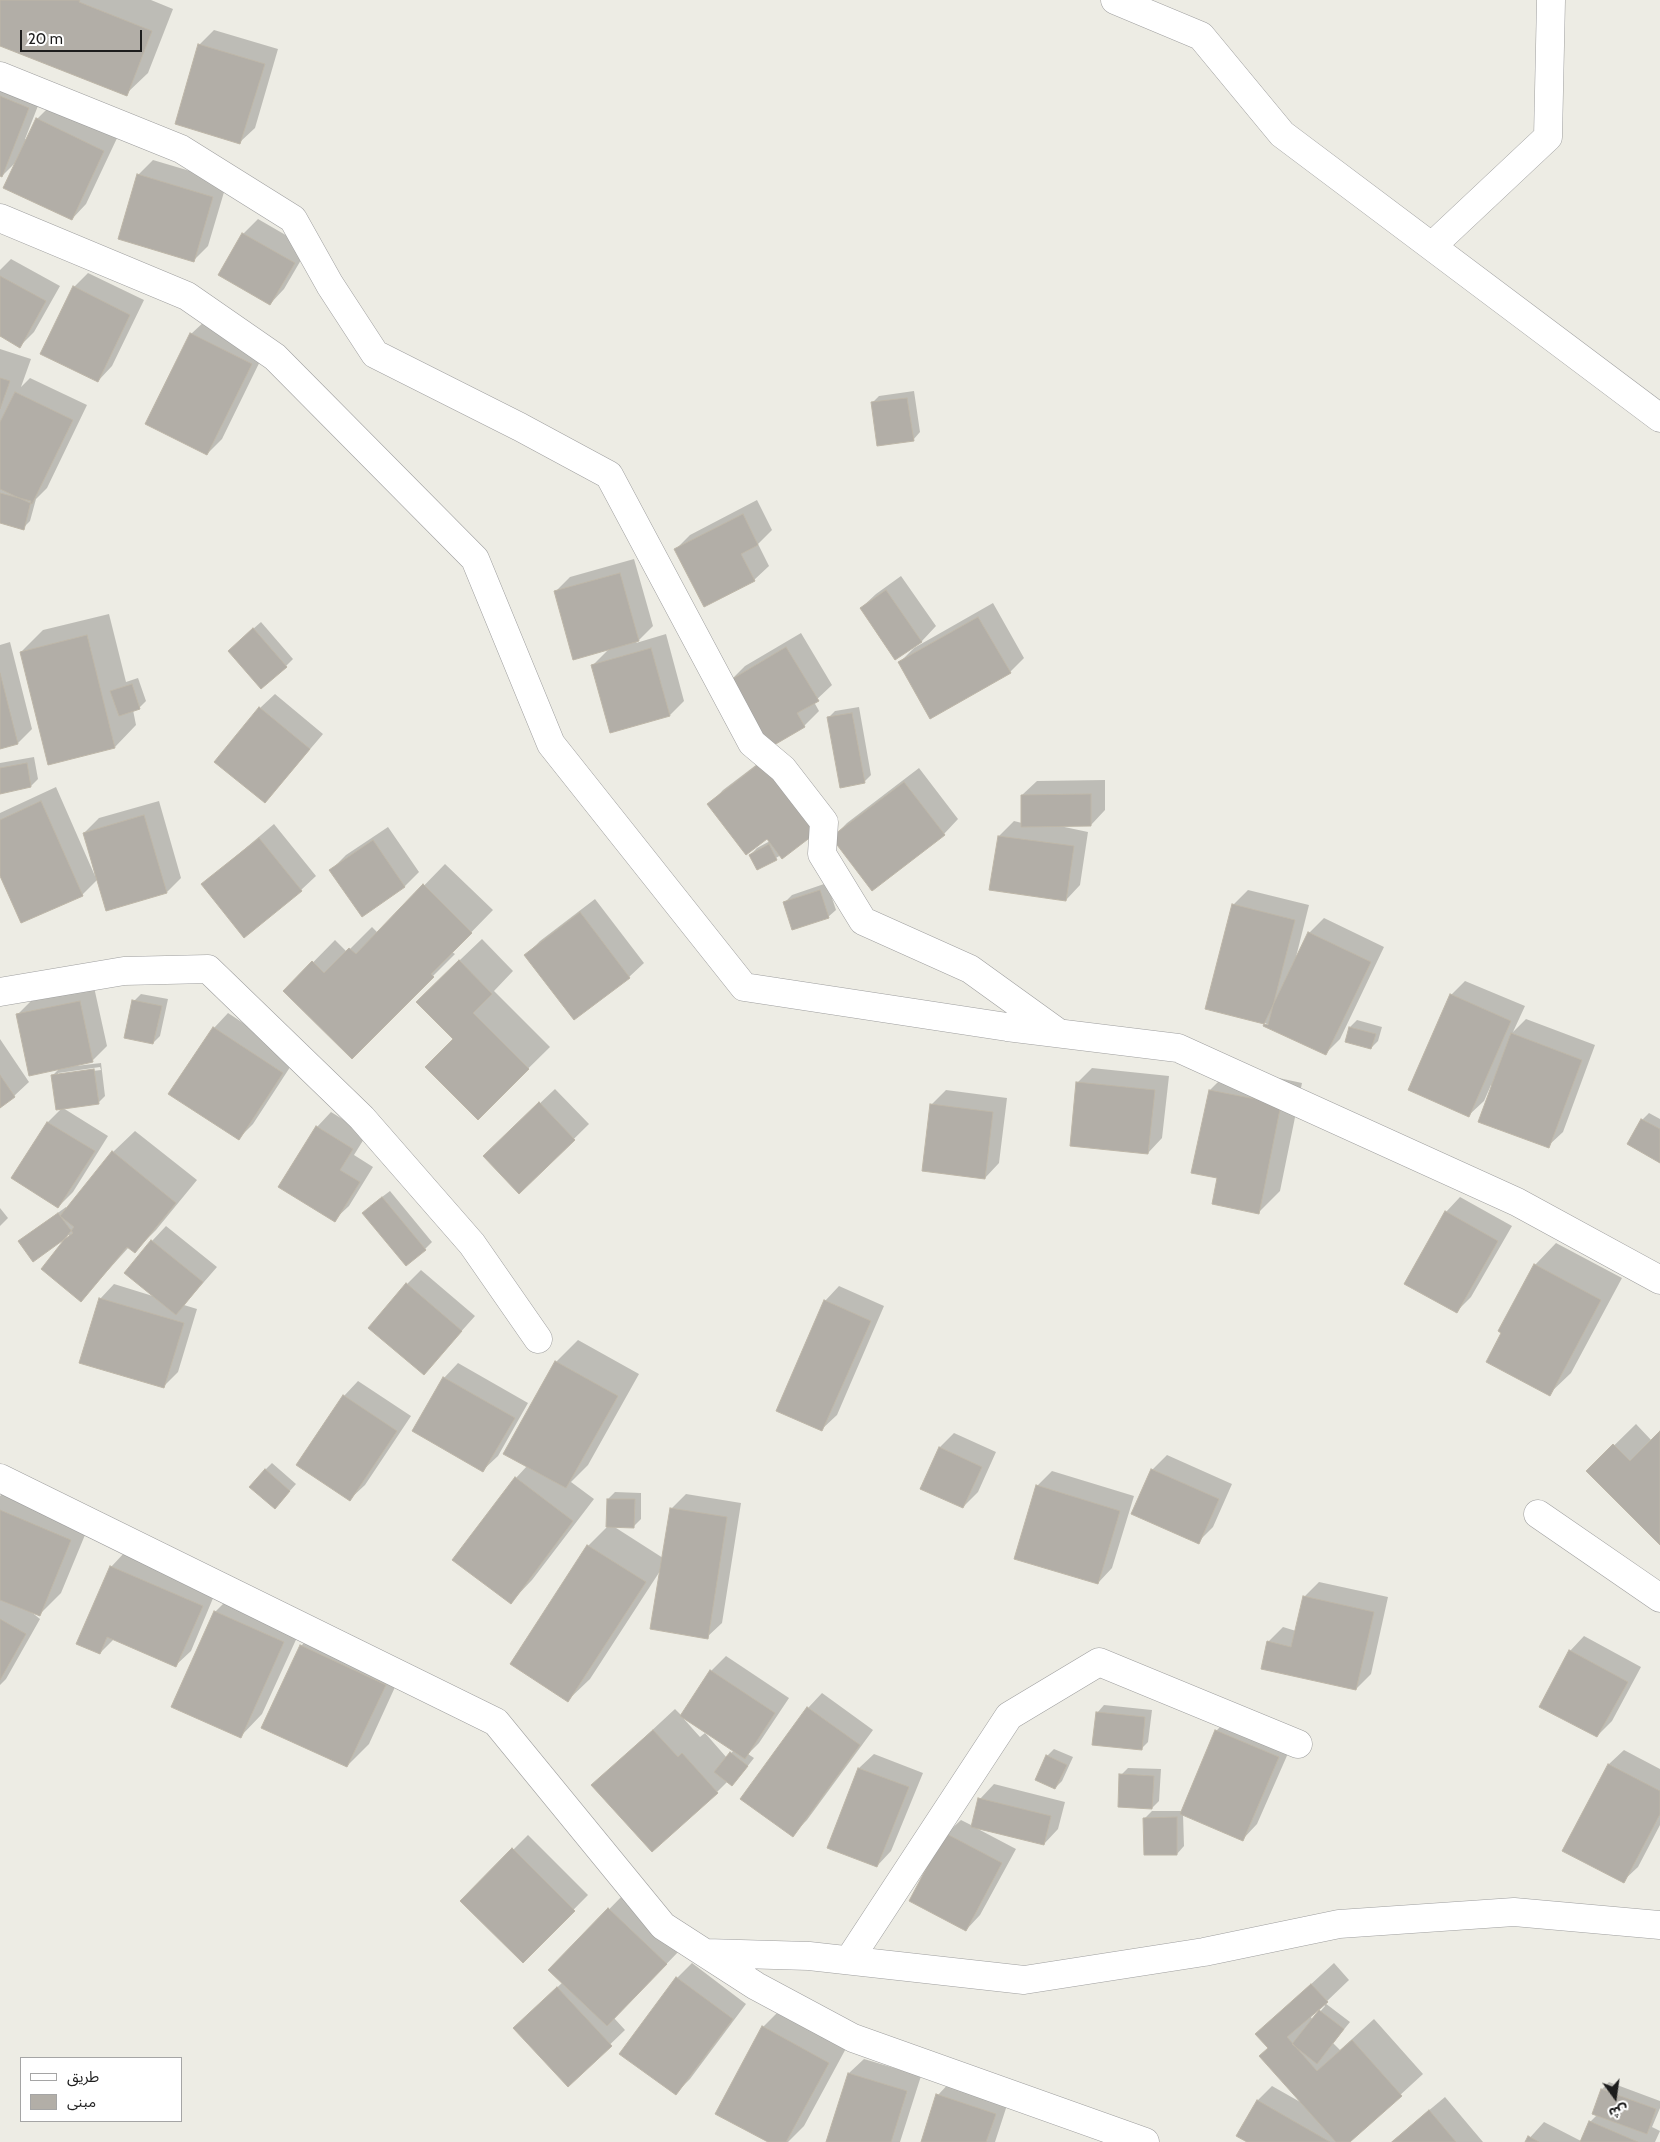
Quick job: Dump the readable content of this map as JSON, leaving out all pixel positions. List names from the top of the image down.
{
  "legend": ["طريق", "مبنى"],
  "scale_bar": "20 m",
  "north": "bottom"
}
